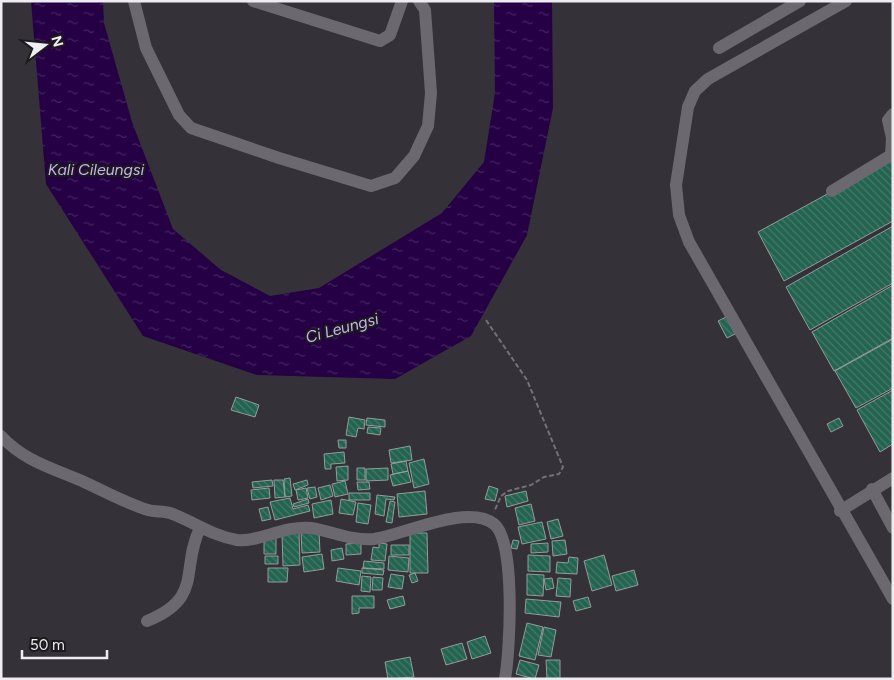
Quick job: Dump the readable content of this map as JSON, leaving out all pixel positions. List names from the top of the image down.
{
  "water": ["Kali Cileungsi", "Ci Leungsi"],
  "scale_bar": "50 m",
  "north": "right"
}
